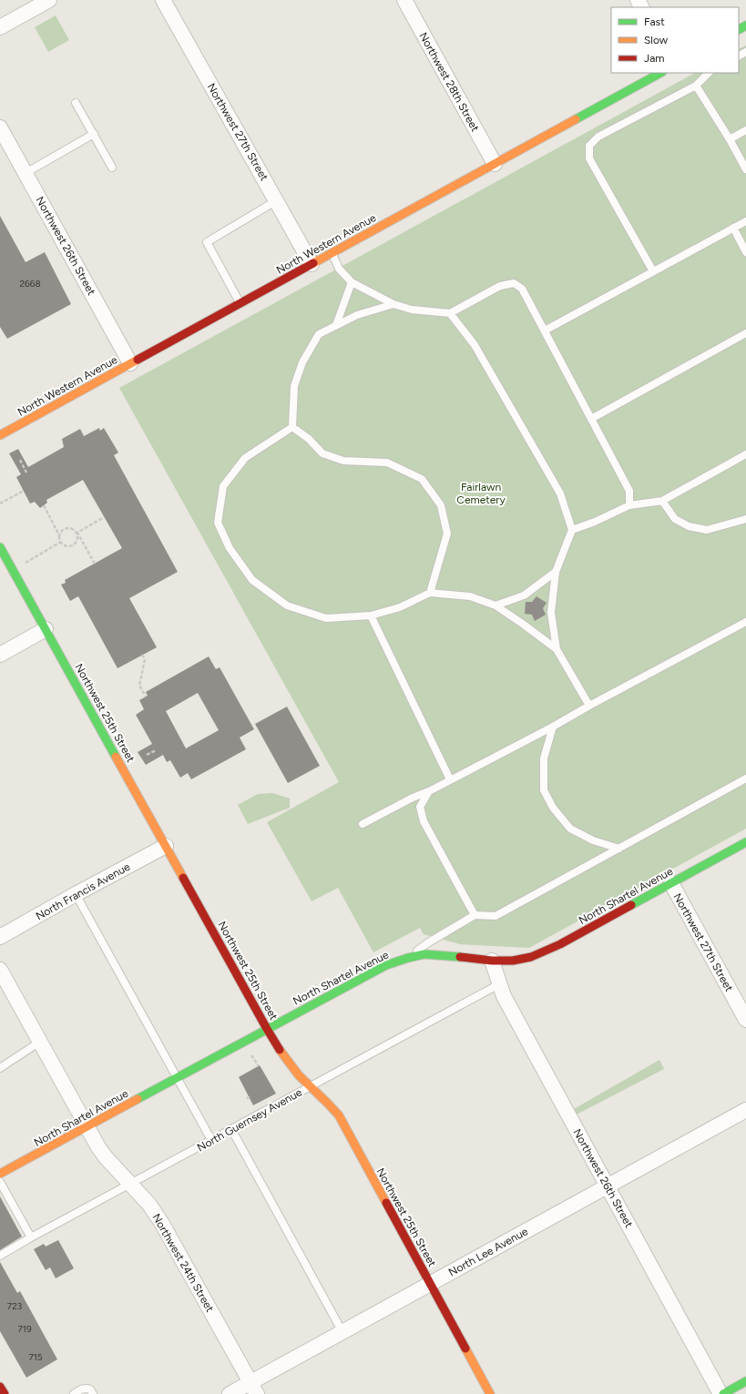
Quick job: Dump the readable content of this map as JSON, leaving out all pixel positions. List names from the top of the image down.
{
  "streets": {
    "street": [
      "Northwest 28th Street",
      "Northwest 27th Street",
      "North Western Avenue",
      "Northwest 26th Street",
      "Northwest 25th Street",
      "North Francis Avenue",
      "North Shartel Avenue",
      "North Lee Avenue",
      "Northwest 24th Street"
    ],
    "lane": ["North Guernsey Avenue"]
  },
  "crossings": [
    ["Northwest 28th Street", "North Western Avenue"],
    ["Northwest 27th Street", "North Western Avenue"],
    ["Northwest 27th Street", "North Shartel Avenue"],
    ["North Western Avenue", "Northwest 26th Street"],
    ["Northwest 26th Street", "North Shartel Avenue"],
    ["Northwest 26th Street", "North Guernsey Avenue"],
    ["Northwest 26th Street", "North Lee Avenue"],
    ["Northwest 25th Street", "North Francis Avenue"],
    ["Northwest 25th Street", "North Shartel Avenue"],
    ["Northwest 25th Street", "North Guernsey Avenue"],
    ["Northwest 25th Street", "North Lee Avenue"],
    ["North Shartel Avenue", "Northwest 24th Street"],
    ["North Guernsey Avenue", "Northwest 24th Street"],
    ["North Lee Avenue", "Northwest 24th Street"]
  ],
  "parks": ["Fairlawn Cemetery"],
  "house_numbers": [
    "2668",
    "723",
    "719",
    "715"
  ],
  "legend": ["Fast", "Slow", "Jam"]
}
